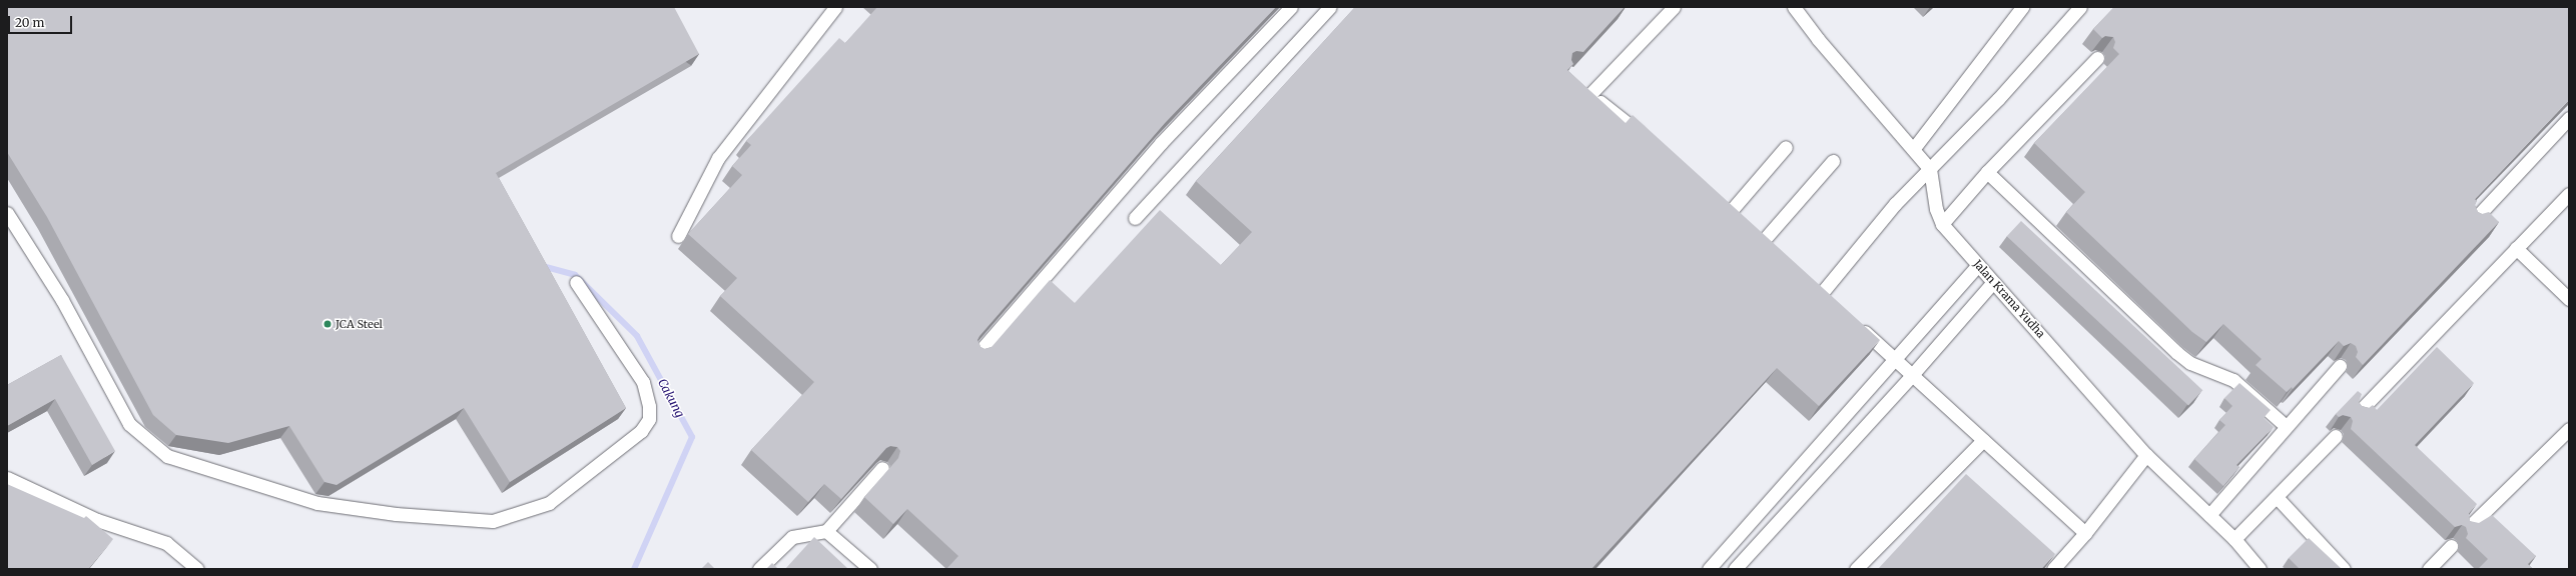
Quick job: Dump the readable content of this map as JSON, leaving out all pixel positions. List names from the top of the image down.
{
  "streets": {
    "lane": ["Jalan Krama Yudha"]
  },
  "water": ["Cakung"],
  "places": ["JCA Steel"],
  "scale_bar": "20 m"
}
